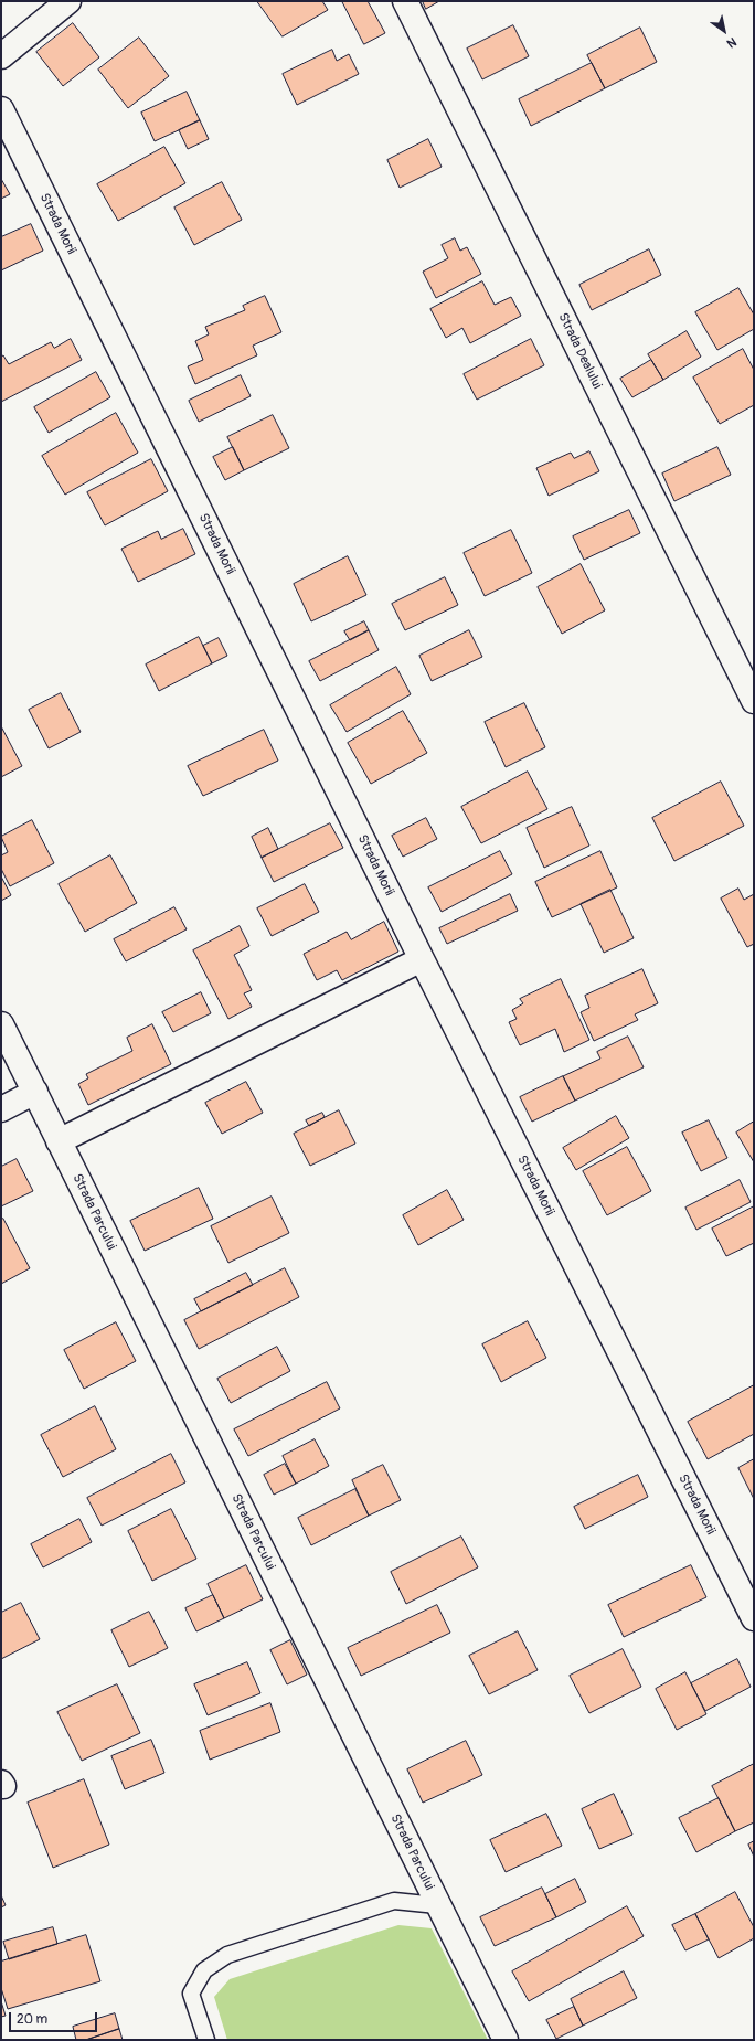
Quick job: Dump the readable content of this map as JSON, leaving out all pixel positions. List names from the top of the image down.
{
  "streets": {
    "street": ["Strada Morii", "Strada Dealului", "Strada Parcului"]
  },
  "scale_bar": "20 m",
  "north": "bottom right"
}
